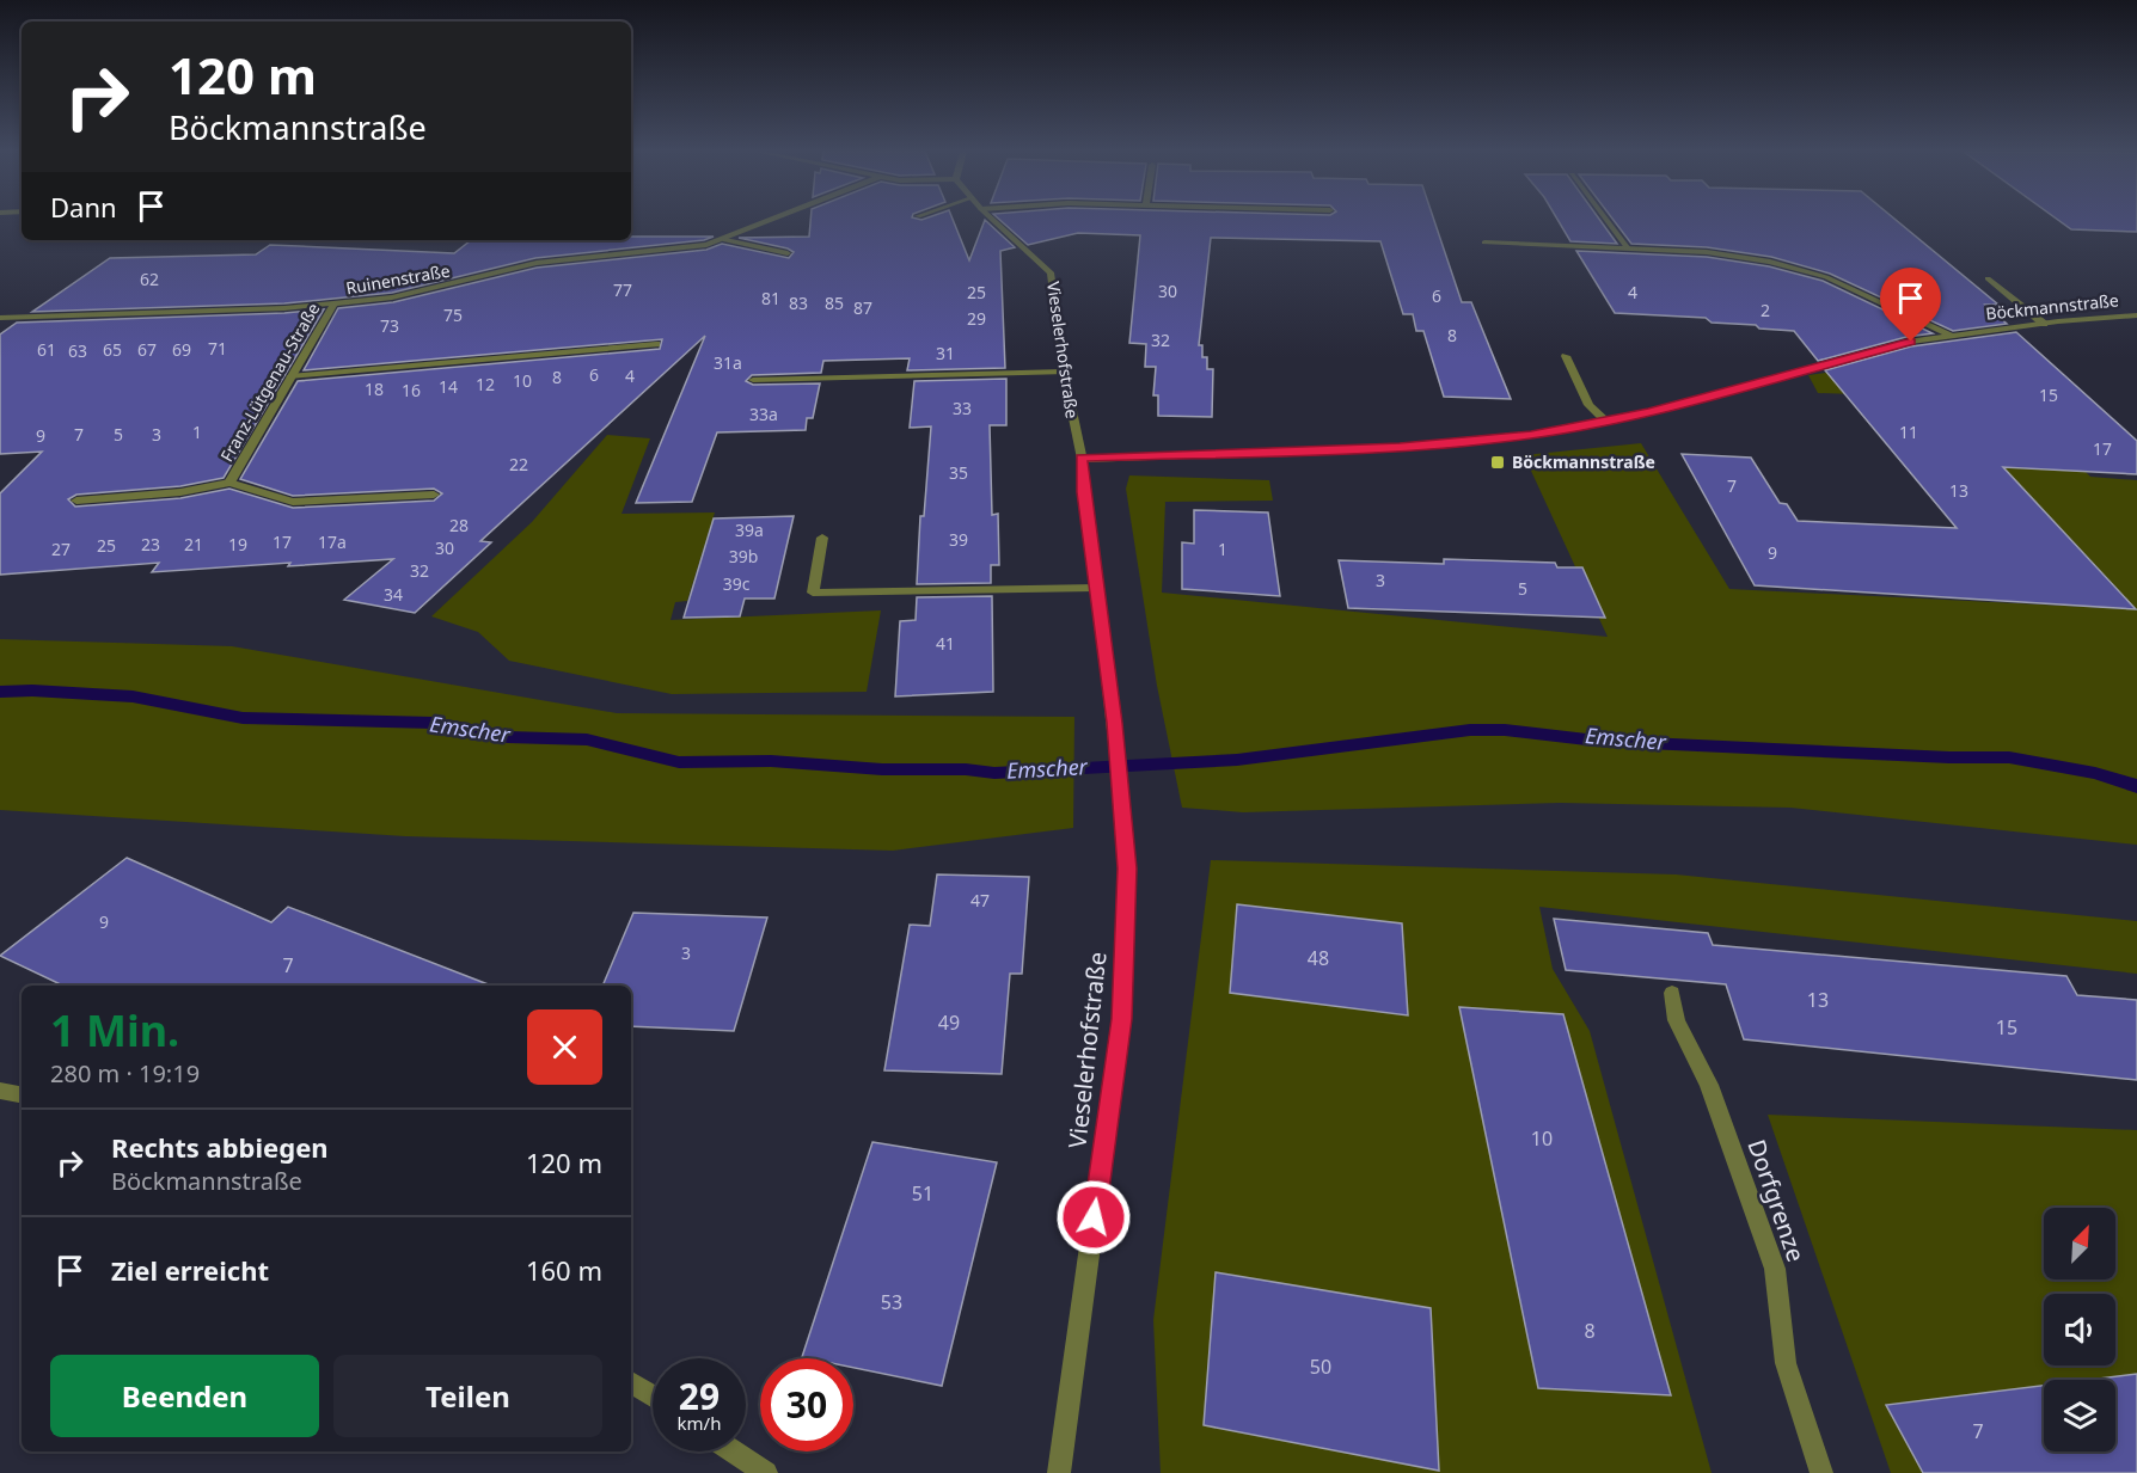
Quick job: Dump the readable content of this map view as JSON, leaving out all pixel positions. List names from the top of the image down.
{
  "streets": {
    "street": [
      "Ruinenstraße",
      "Böckmannstraße",
      "Vieselerhofstraße",
      "Franz-Lütgenau-Straße",
      "Dorfgrenze"
    ]
  },
  "crossings": [
    ["Ruinenstraße", "Franz-Lütgenau-Straße"],
    ["Böckmannstraße", "Vieselerhofstraße"]
  ],
  "water": ["Emscher"],
  "places": {
    "transit": ["Böckmannstraße"]
  },
  "house_numbers": [
    "62",
    "77",
    "30",
    "25",
    "4",
    "6",
    "81",
    "83",
    "85",
    "87",
    "2",
    "75",
    "29",
    "73",
    "8",
    "32",
    "71",
    "61",
    "65",
    "67",
    "69",
    "63",
    "31",
    "31a",
    "6",
    "4",
    "8",
    "10",
    "12",
    "14",
    "18",
    "16",
    "15",
    "33",
    "33a",
    "1",
    "11",
    "7",
    "5",
    "3",
    "9",
    "17",
    "22",
    "35",
    "7",
    "13",
    "28",
    "39a",
    "39",
    "17",
    "17a",
    "23",
    "21",
    "19",
    "25",
    "30",
    "27",
    "1",
    "9",
    "39b",
    "32",
    "3",
    "39c",
    "5",
    "34",
    "41",
    "47",
    "9",
    "3",
    "48",
    "7",
    "13",
    "49",
    "15",
    "10",
    "51",
    "53",
    "8",
    "50",
    "7"
  ],
  "north": "top right",
  "page": {
    "turn": ["120 m", "Böckmannstraße"],
    "then": "Dann",
    "heading": ["1 Min.", "280 m · 19:19"],
    "list": [
      {
        "name": "Rechts abbiegen",
        "note": "Böckmannstraße",
        "value": "120 m"
      },
      {
        "name": "Ziel erreicht",
        "value": "160 m"
      }
    ],
    "buttons": ["Beenden", "Teilen"],
    "speed": "29 km/h",
    "limit": "30"
  }
}
